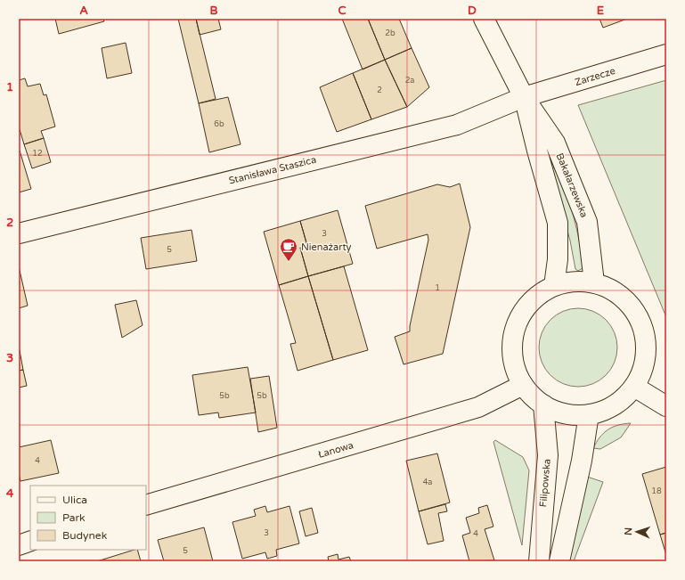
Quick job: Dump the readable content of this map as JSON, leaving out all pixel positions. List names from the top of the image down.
{
  "streets": {
    "street": [
      "Zarzecze",
      "Stanisława Staszica",
      "Bakałarzewska",
      "Łanowa",
      "Filipowska"
    ]
  },
  "crossings": [
    ["Zarzecze", "Stanisława Staszica"],
    ["Zarzecze", "Bakałarzewska"],
    ["Stanisława Staszica", "Bakałarzewska"]
  ],
  "places": {
    "cafe": ["Nienażarty"]
  },
  "house_numbers": [
    "2b",
    "2a",
    "2",
    "6b",
    "12",
    "3",
    "5",
    "1",
    "5b",
    "5b",
    "4",
    "4a",
    "18",
    "3",
    "4",
    "5"
  ],
  "legend": ["Ulica", "Park", "Budynek"],
  "north": "left",
  "grid": {
    "columns": [
      "A",
      "B",
      "C",
      "D",
      "E"
    ],
    "rows": [
      "1",
      "2",
      "3",
      "4"
    ]
  }
}
